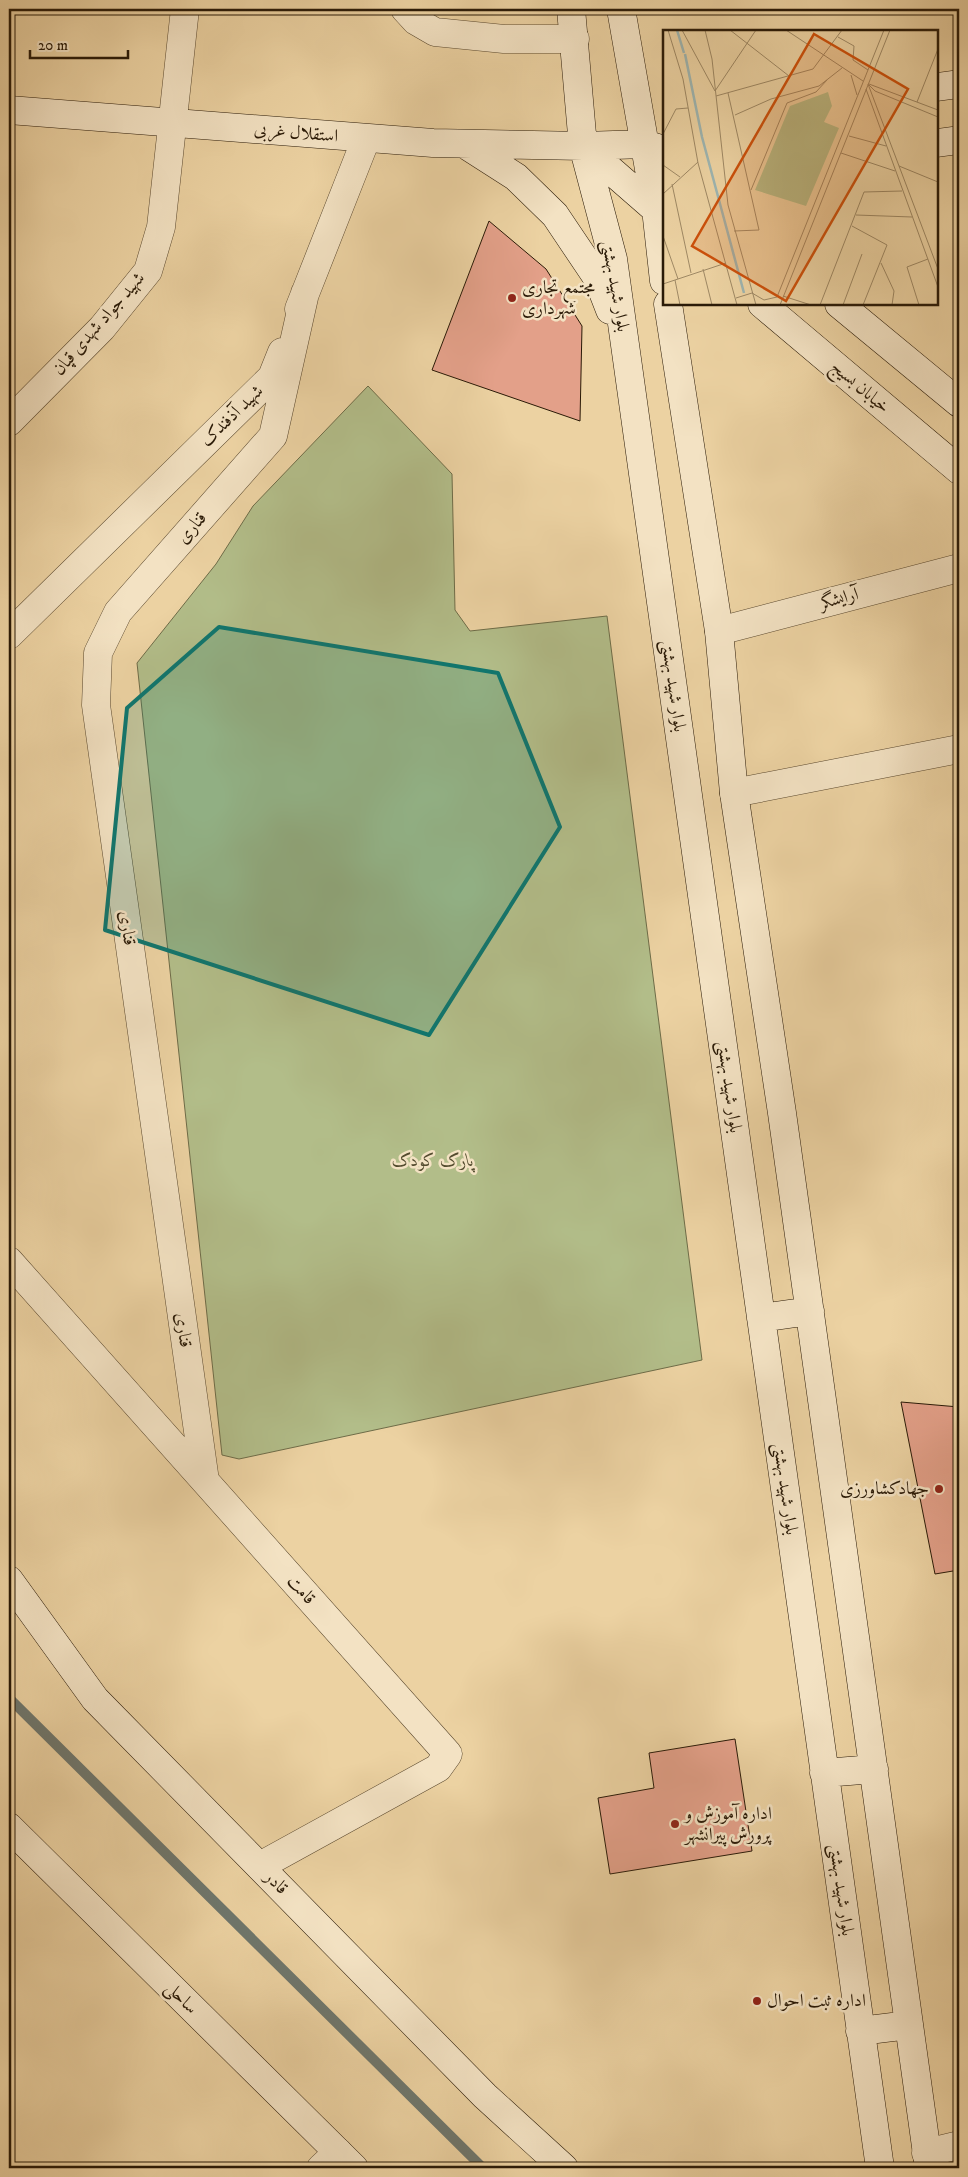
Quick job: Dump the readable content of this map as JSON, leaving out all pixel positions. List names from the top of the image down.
{
  "streets": {
    "main road": [
      "استقلال غربی",
      "بلوار شهید بهشتی",
      "شهید جواد شهدی قپان",
      "خیابان بسیج",
      "شهید آذفندک",
      "قناری",
      "آرایشگر",
      "قامت",
      "قادر",
      "ساحلی"
    ]
  },
  "crossings": [
    ["استقلال غربی", "بلوار شهید بهشتی"],
    ["استقلال غربی", "شهید جواد شهدی قپان"],
    ["استقلال غربی", "شهید آذفندک"],
    ["شهید آذفندک", "قناری"],
    ["قناری", "قامت"],
    ["قامت", "قادر"]
  ],
  "parks": ["پارک کودک"],
  "places": [
    "مجتمع تجاری شهرداری",
    "جهادکشاورزی",
    "اداره آموزش و پرورش پیرانشهر",
    "اداره ثبت احوال"
  ],
  "scale_bar": "20 m"
}
